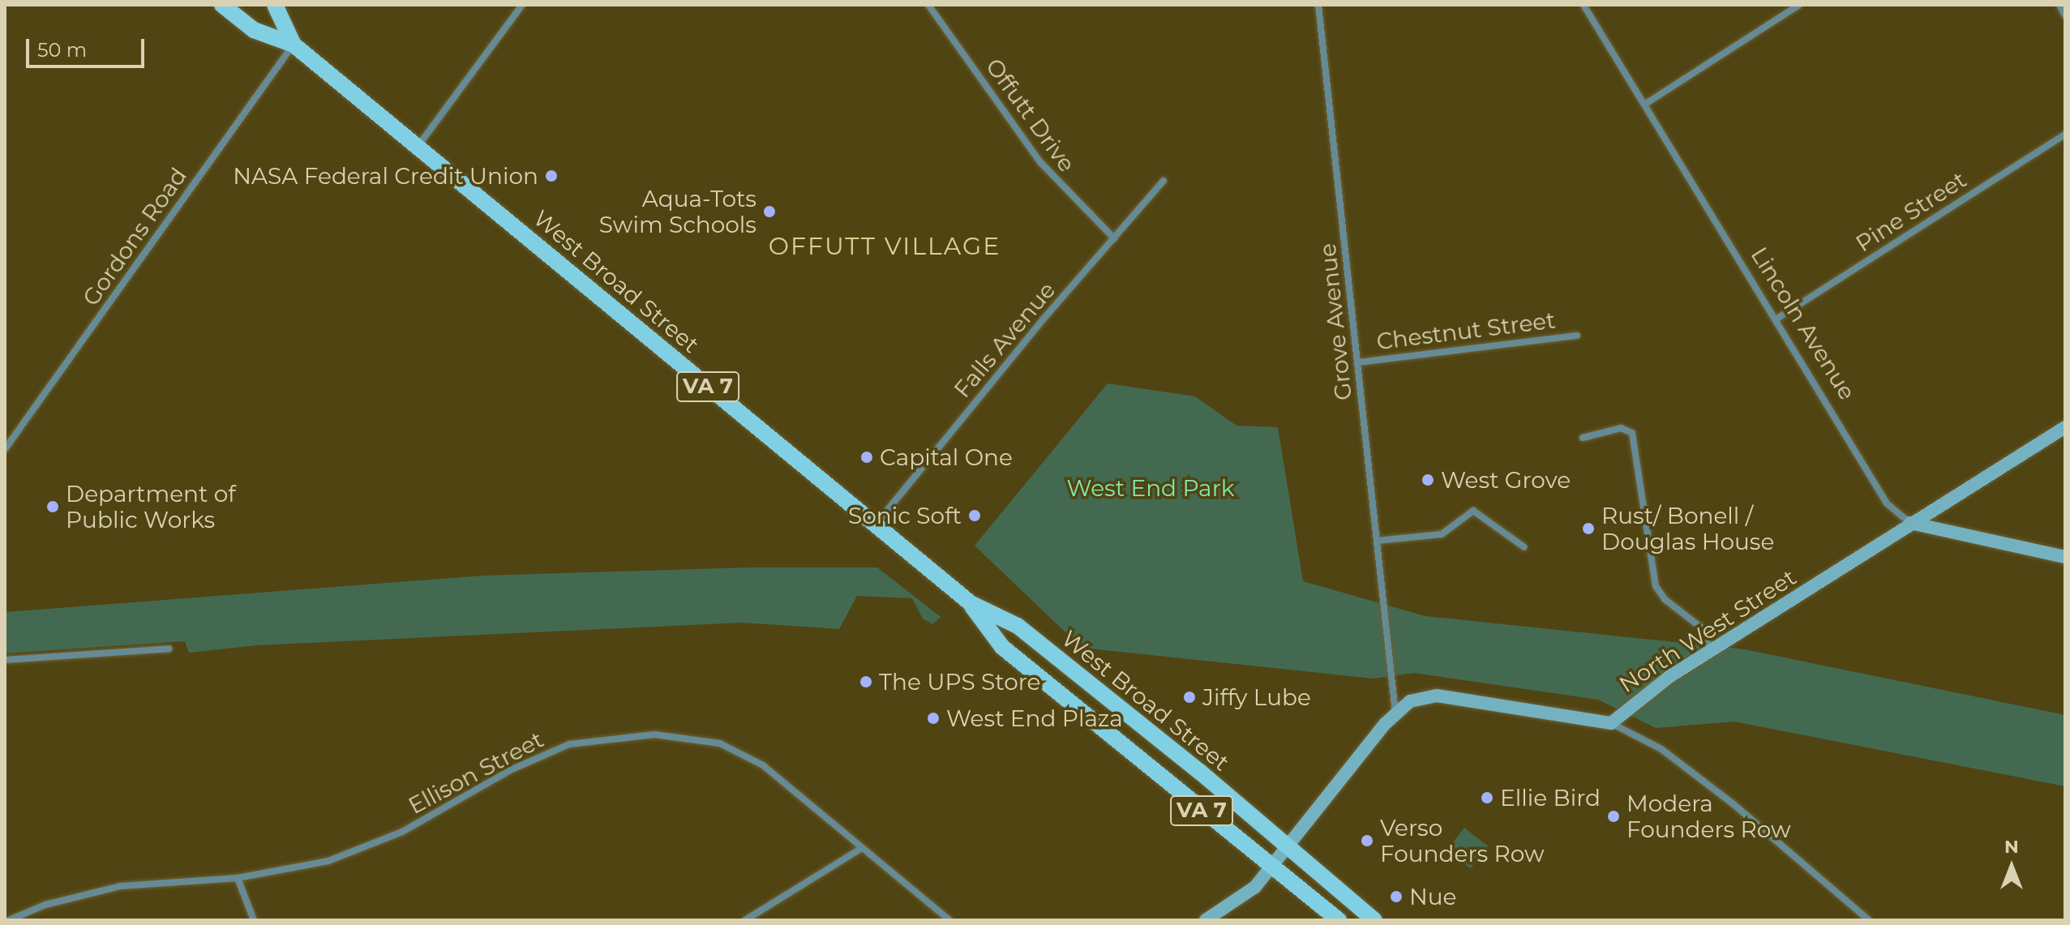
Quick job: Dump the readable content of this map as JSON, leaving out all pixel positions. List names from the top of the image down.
{
  "streets": {
    "main road": [
      "West Broad Street",
      "Lincoln Avenue",
      "VA 7",
      "North West Street"
    ],
    "street": [
      "Offutt Drive",
      "Pine Street",
      "Gordons Road",
      "Grove Avenue",
      "Chestnut Street",
      "Falls Avenue",
      "Ellison Street"
    ]
  },
  "crossings": [
    ["Offutt Drive", "Falls Avenue"],
    ["Pine Street", "Lincoln Avenue"],
    ["Gordons Road", "West Broad Street"],
    ["West Broad Street", "Falls Avenue"],
    ["West Broad Street", "North West Street"],
    ["Grove Avenue", "Chestnut Street"],
    ["Grove Avenue", "North West Street"],
    ["Lincoln Avenue", "North West Street"]
  ],
  "districts": ["OFFUTT VILLAGE"],
  "parks": ["West End Park"],
  "places": [
    "NASA Federal Credit Union",
    "Aqua-Tots Swim Schools",
    "Capital One",
    "West Grove",
    "Department of Public Works",
    "Sonic Soft",
    "Rust/ Bonell / Douglas House",
    "The UPS Store",
    "Jiffy Lube",
    "West End Plaza",
    "Ellie Bird",
    "Modera Founders Row",
    "Verso Founders Row",
    "Nue"
  ],
  "scale_bar": "50 m",
  "north": "top"
}
